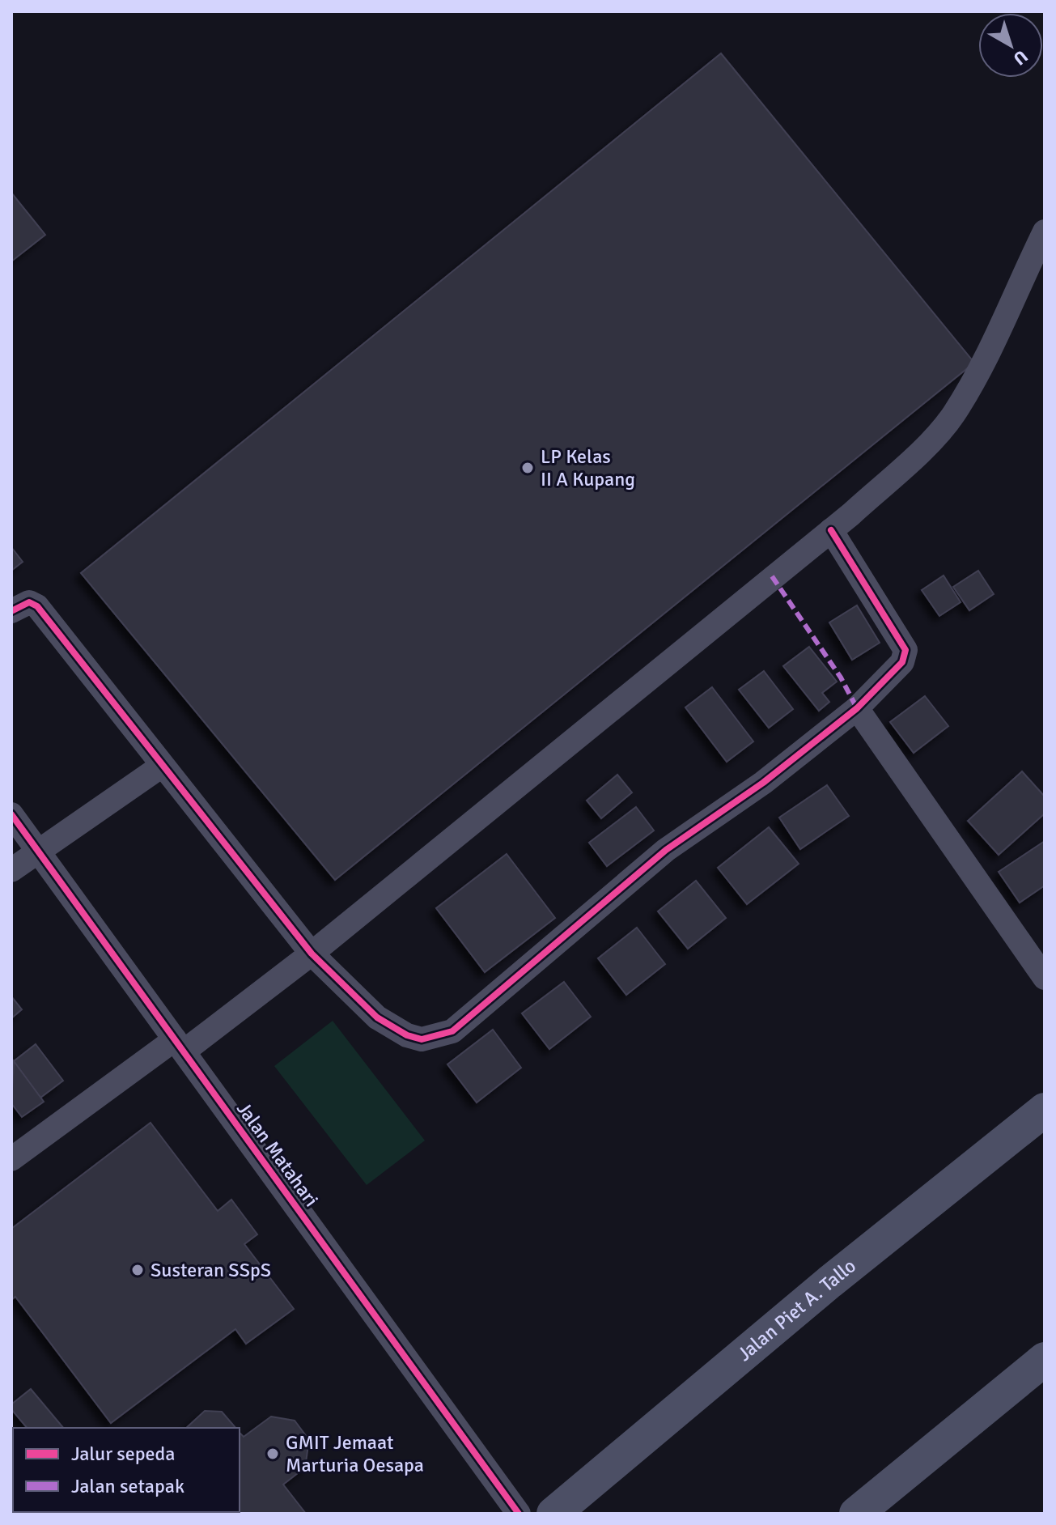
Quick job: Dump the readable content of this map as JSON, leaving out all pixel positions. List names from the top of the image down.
{
  "streets": {
    "main road": ["Jalan Piet A. Tallo"],
    "street": ["Jalan Matahari"]
  },
  "places": ["LP Kelas II A Kupang", "Susteran SSpS", "GMIT Jemaat Marturia Oesapa"],
  "legend": ["Jalur sepeda", "Jalan setapak"],
  "north": "bottom right"
}
